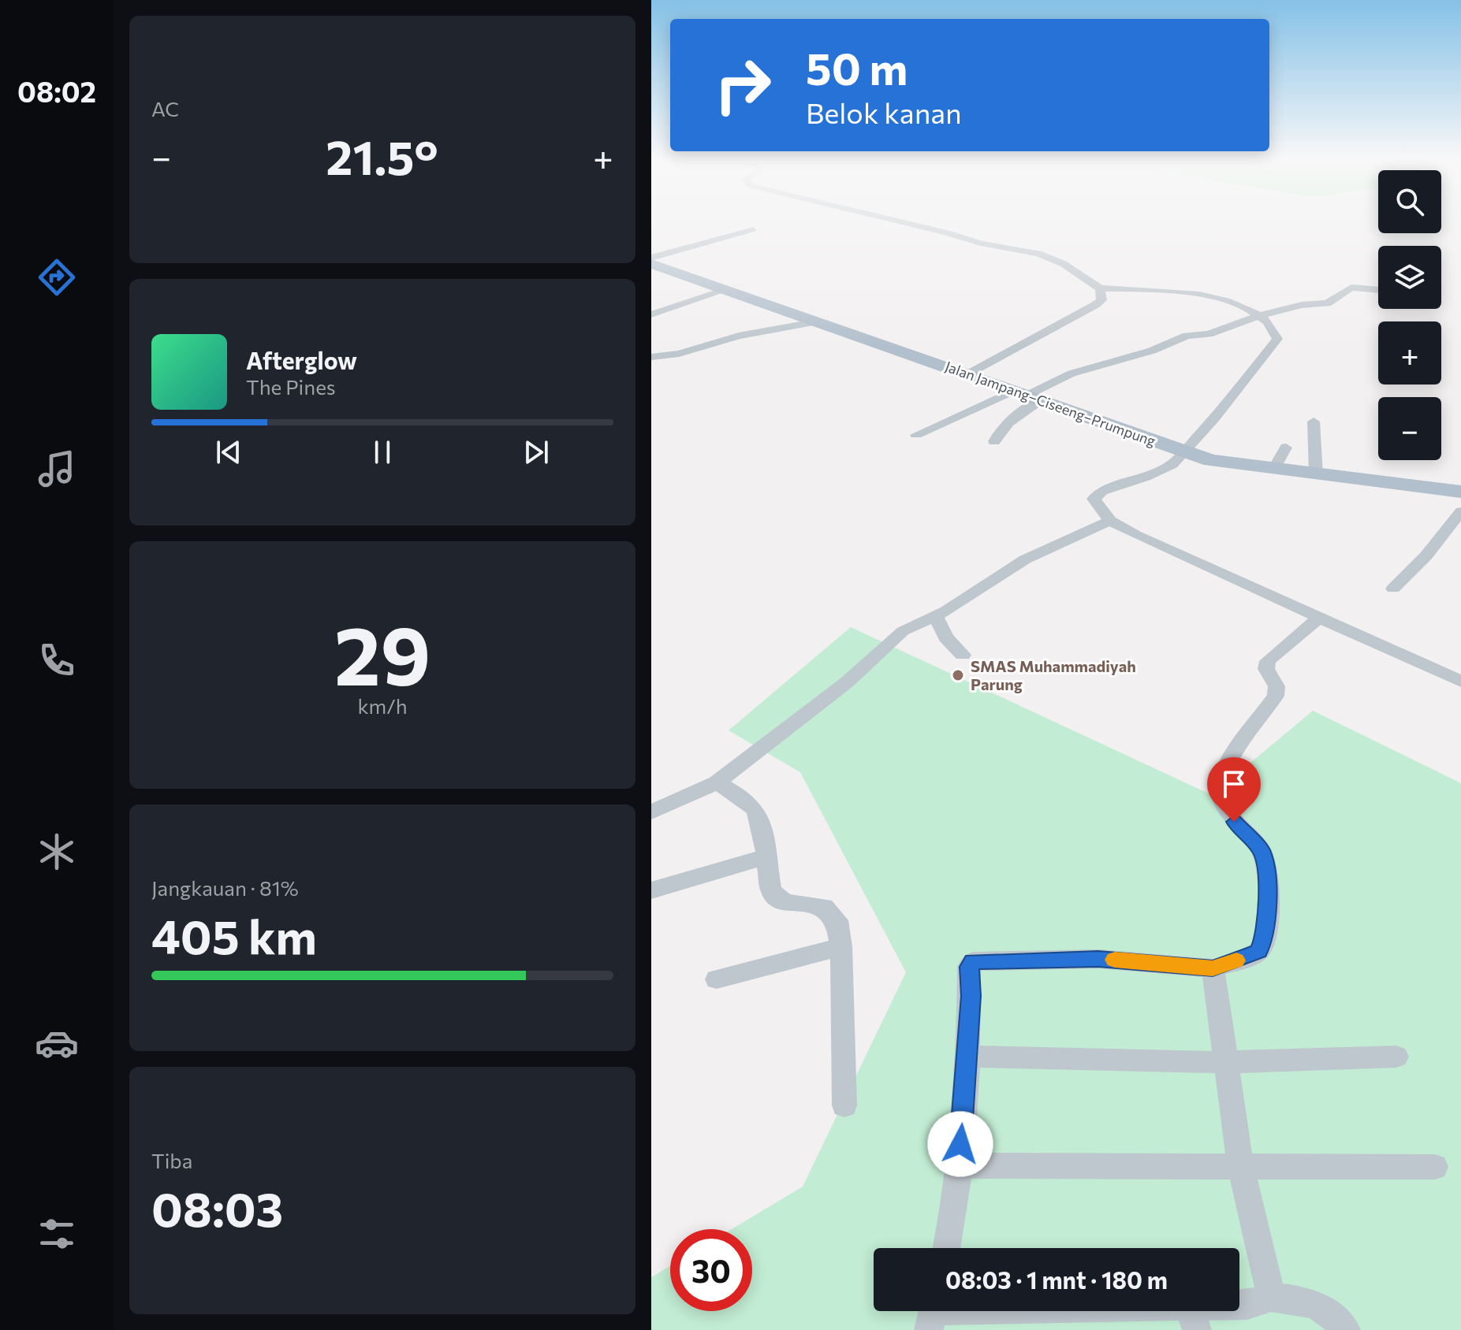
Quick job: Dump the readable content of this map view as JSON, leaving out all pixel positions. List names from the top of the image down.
{
  "streets": {
    "main road": ["Jalan Jampang–Ciseeng–Prumpung"]
  },
  "places": ["SMAS Muhammadiyah Parung"],
  "page": {
    "tabs": "08:02",
    "tile": [
      "AC",
      ["29", "km/h"],
      ["Jangkauan · 81%", "405 km"],
      ["Tiba", "08:03"]
    ],
    "turn": ["50 m", "Belok kanan"],
    "heat": ["−", "21.5°", "+"],
    "map_buttons": ["+", "−"],
    "song": ["Afterglow", "The Pines"],
    "limit": "30",
    "trip": "08:03 · 1 mnt · 180 m"
  }
}
